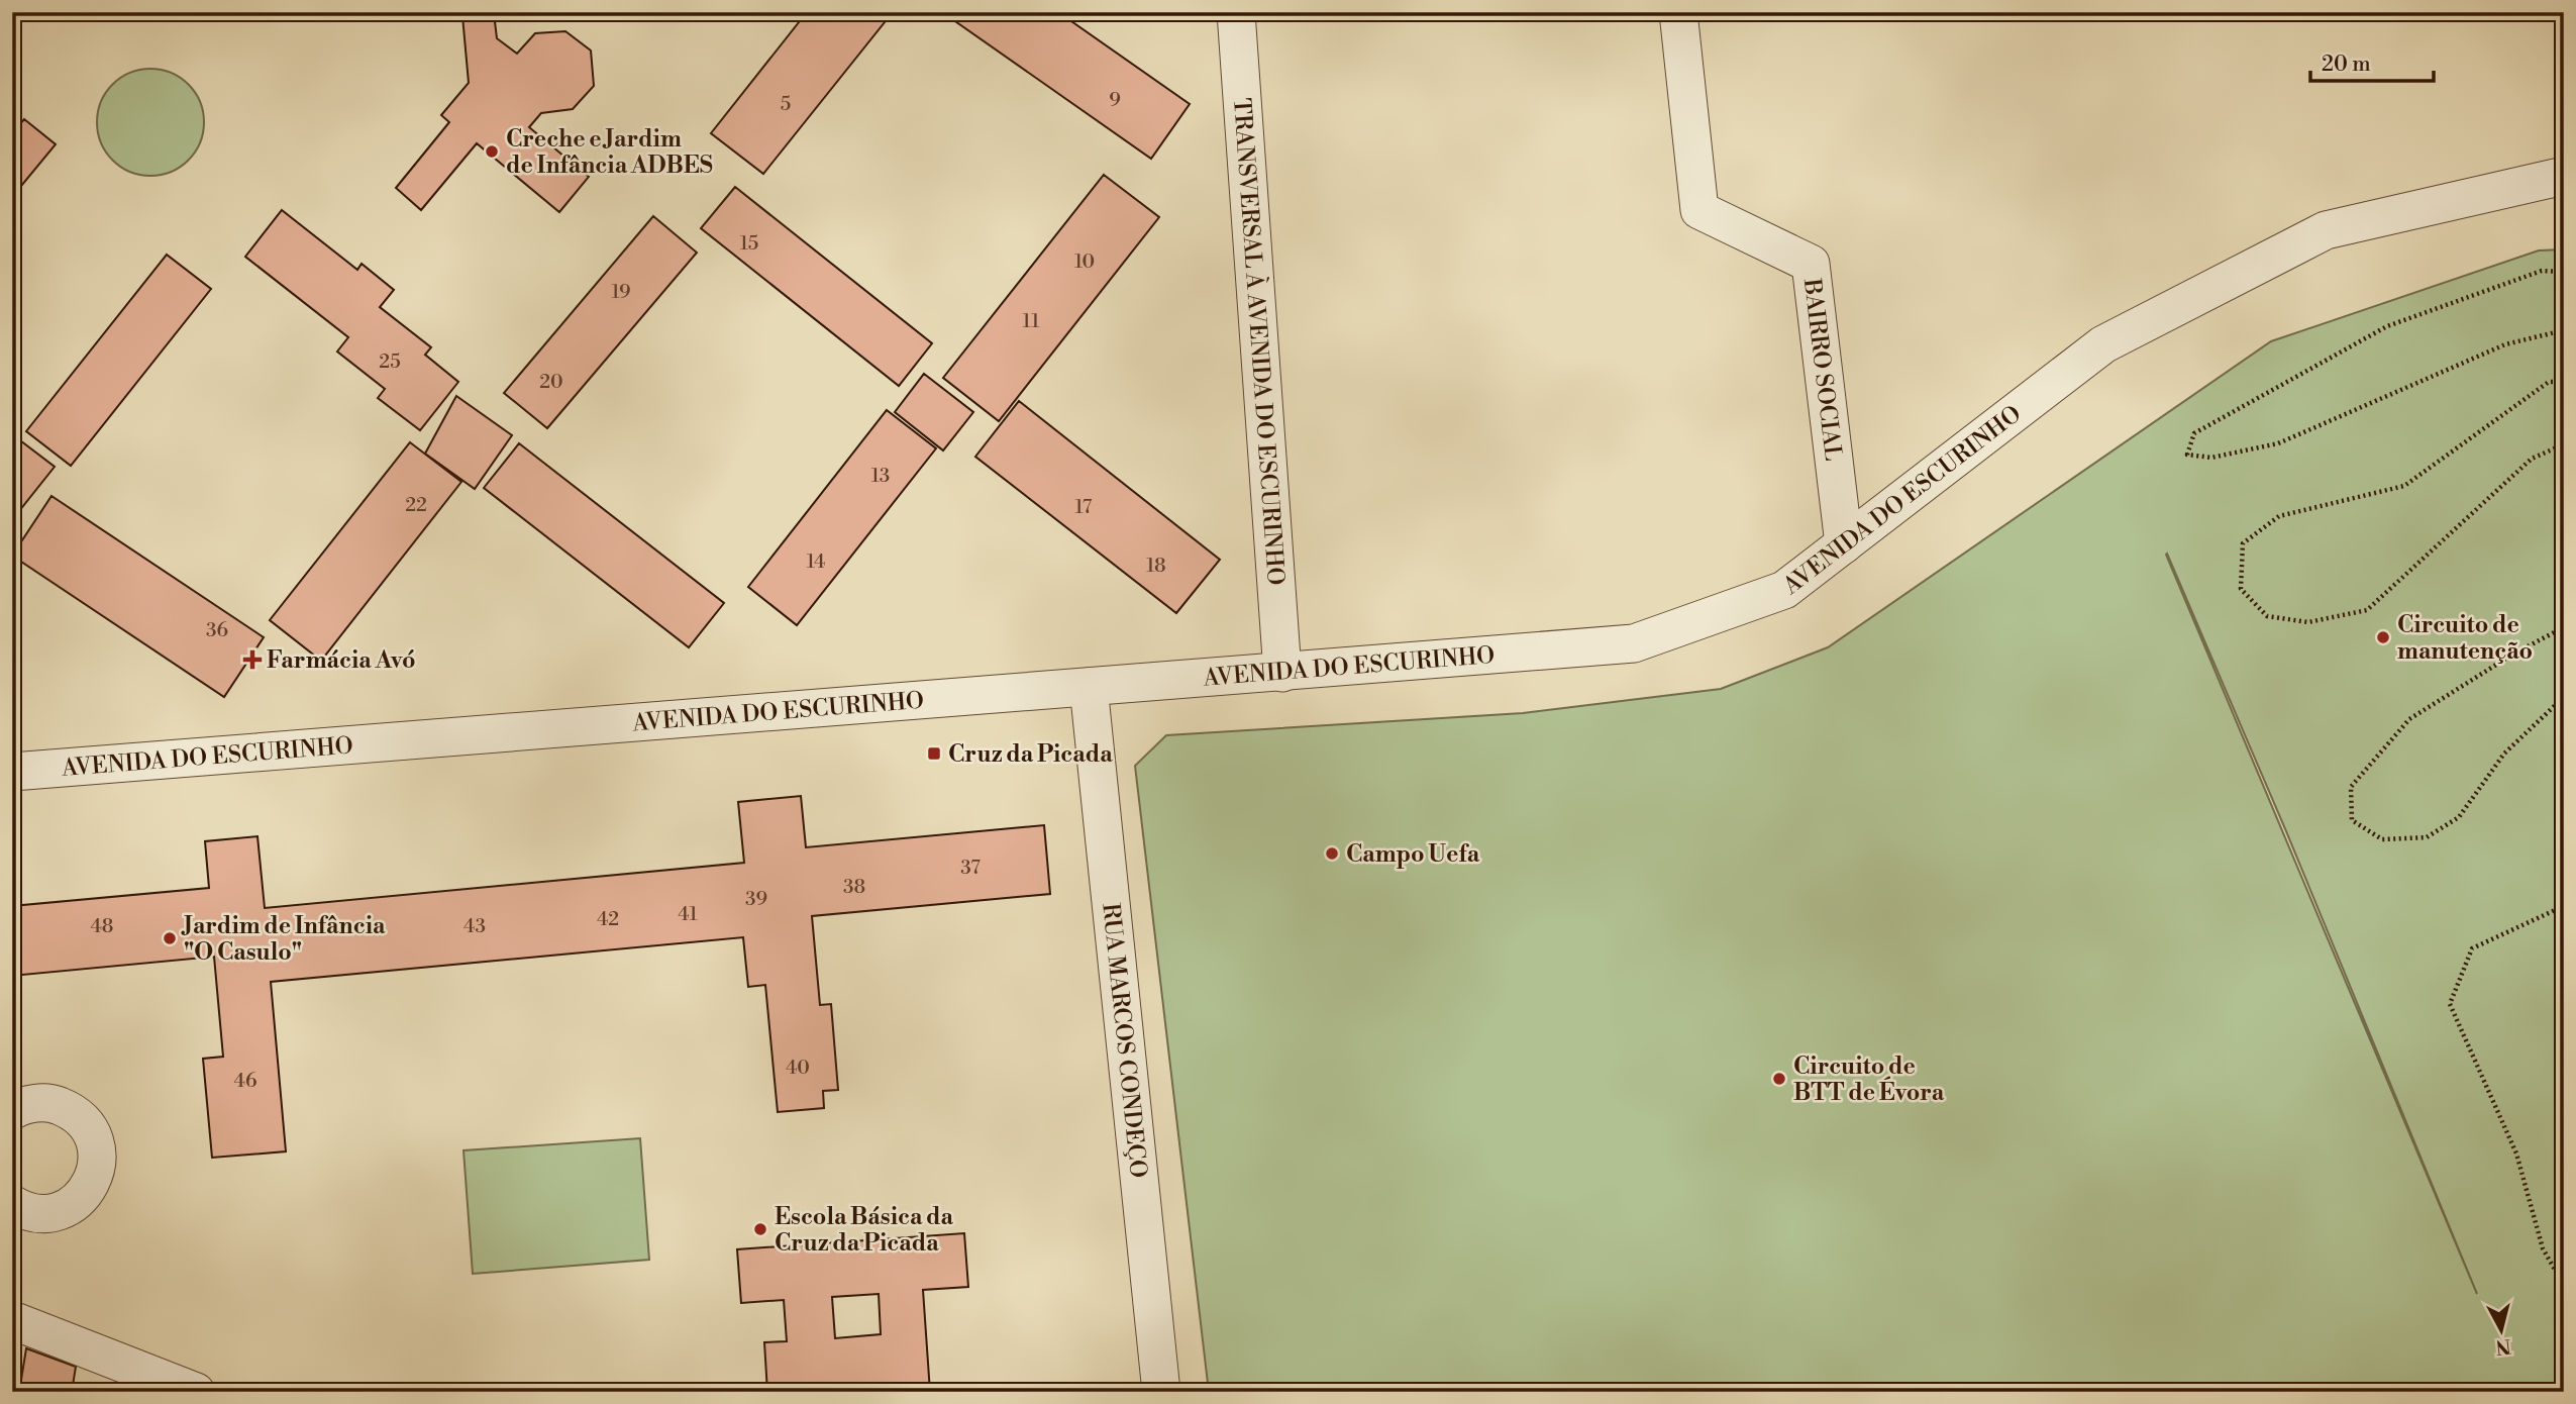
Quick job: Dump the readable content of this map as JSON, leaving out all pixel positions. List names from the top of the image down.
{
  "streets": {
    "street": [
      "TRANSVERSAL À AVENIDA DO ESCURINHO",
      "BAIRRO SOCIAL",
      "AVENIDA DO ESCURINHO",
      "RUA MARCOS CONDEÇO"
    ]
  },
  "crossings": [
    ["TRANSVERSAL À AVENIDA DO ESCURINHO", "AVENIDA DO ESCURINHO"],
    ["BAIRRO SOCIAL", "AVENIDA DO ESCURINHO"],
    ["AVENIDA DO ESCURINHO", "RUA MARCOS CONDEÇO"]
  ],
  "places": {
    "other": [
      "Creche e Jardim de Infância ADBES",
      "Circuito de manutenção",
      "Campo Uefa",
      "Jardim de Infância \"O Casulo\"",
      "Circuito de BTT de Évora",
      "Escola Básica da Cruz da Picada"
    ],
    "health": ["Farmácia Avó"],
    "transit": ["Cruz da Picada"]
  },
  "house_numbers": [
    "9",
    "5",
    "15",
    "10",
    "19",
    "11",
    "25",
    "20",
    "13",
    "22",
    "17",
    "14",
    "18",
    "36",
    "37",
    "38",
    "39",
    "41",
    "42",
    "48",
    "43",
    "40",
    "46"
  ],
  "scale_bar": "20 m",
  "north": "bottom"
}
